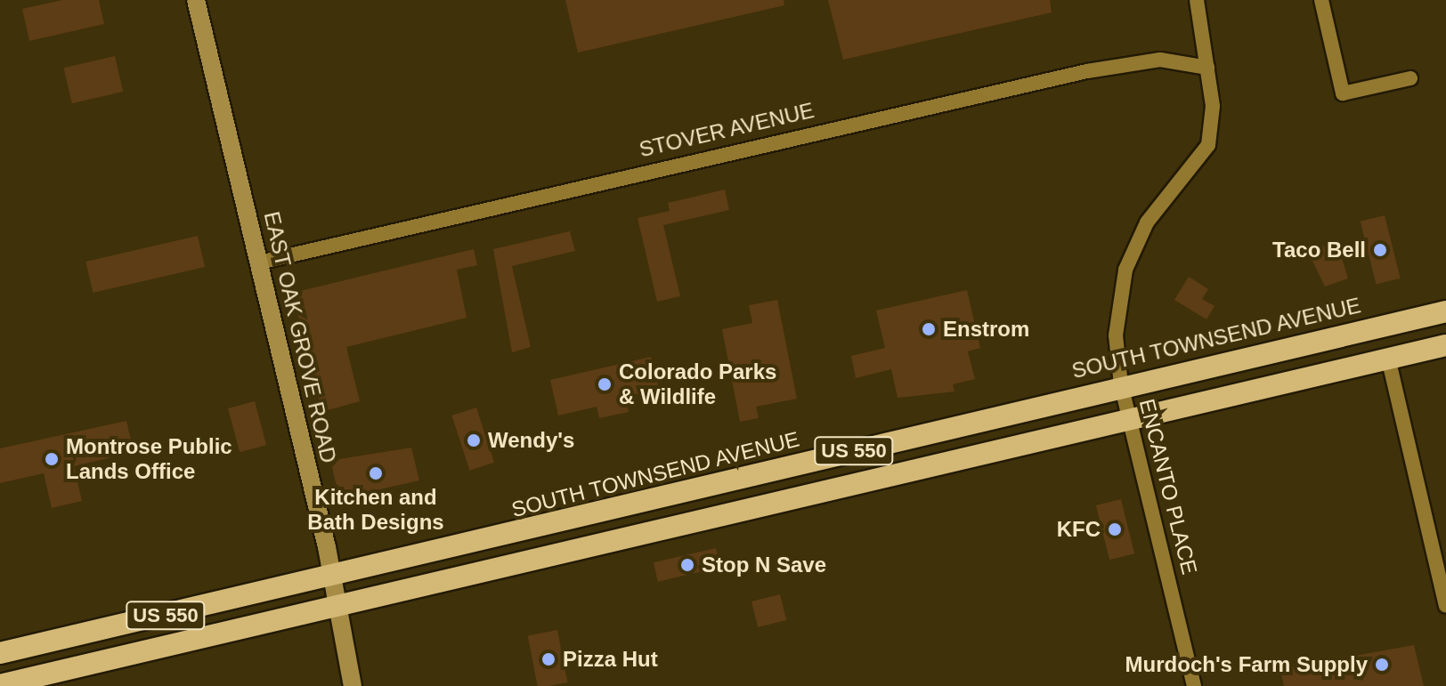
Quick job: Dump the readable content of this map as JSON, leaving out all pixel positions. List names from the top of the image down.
{
  "streets": {
    "highway": ["SOUTH TOWNSEND AVENUE", "US 550"],
    "street": ["STOVER AVENUE", "EAST OAK GROVE ROAD", "ENCANTO PLACE"]
  },
  "crossings": [
    ["STOVER AVENUE", "EAST OAK GROVE ROAD"],
    ["STOVER AVENUE", "ENCANTO PLACE"],
    ["EAST OAK GROVE ROAD", "SOUTH TOWNSEND AVENUE"],
    ["EAST OAK GROVE ROAD", "US 550"],
    ["SOUTH TOWNSEND AVENUE", "ENCANTO PLACE"],
    ["US 550", "ENCANTO PLACE"]
  ],
  "places": [
    "Taco Bell",
    "Enstrom",
    "Colorado Parks & Wildlife",
    "Wendy's",
    "Montrose Public Lands Office",
    "Kitchen and Bath Designs",
    "KFC",
    "Stop N Save",
    "Pizza Hut",
    "Murdoch's Farm Supply"
  ]
}
